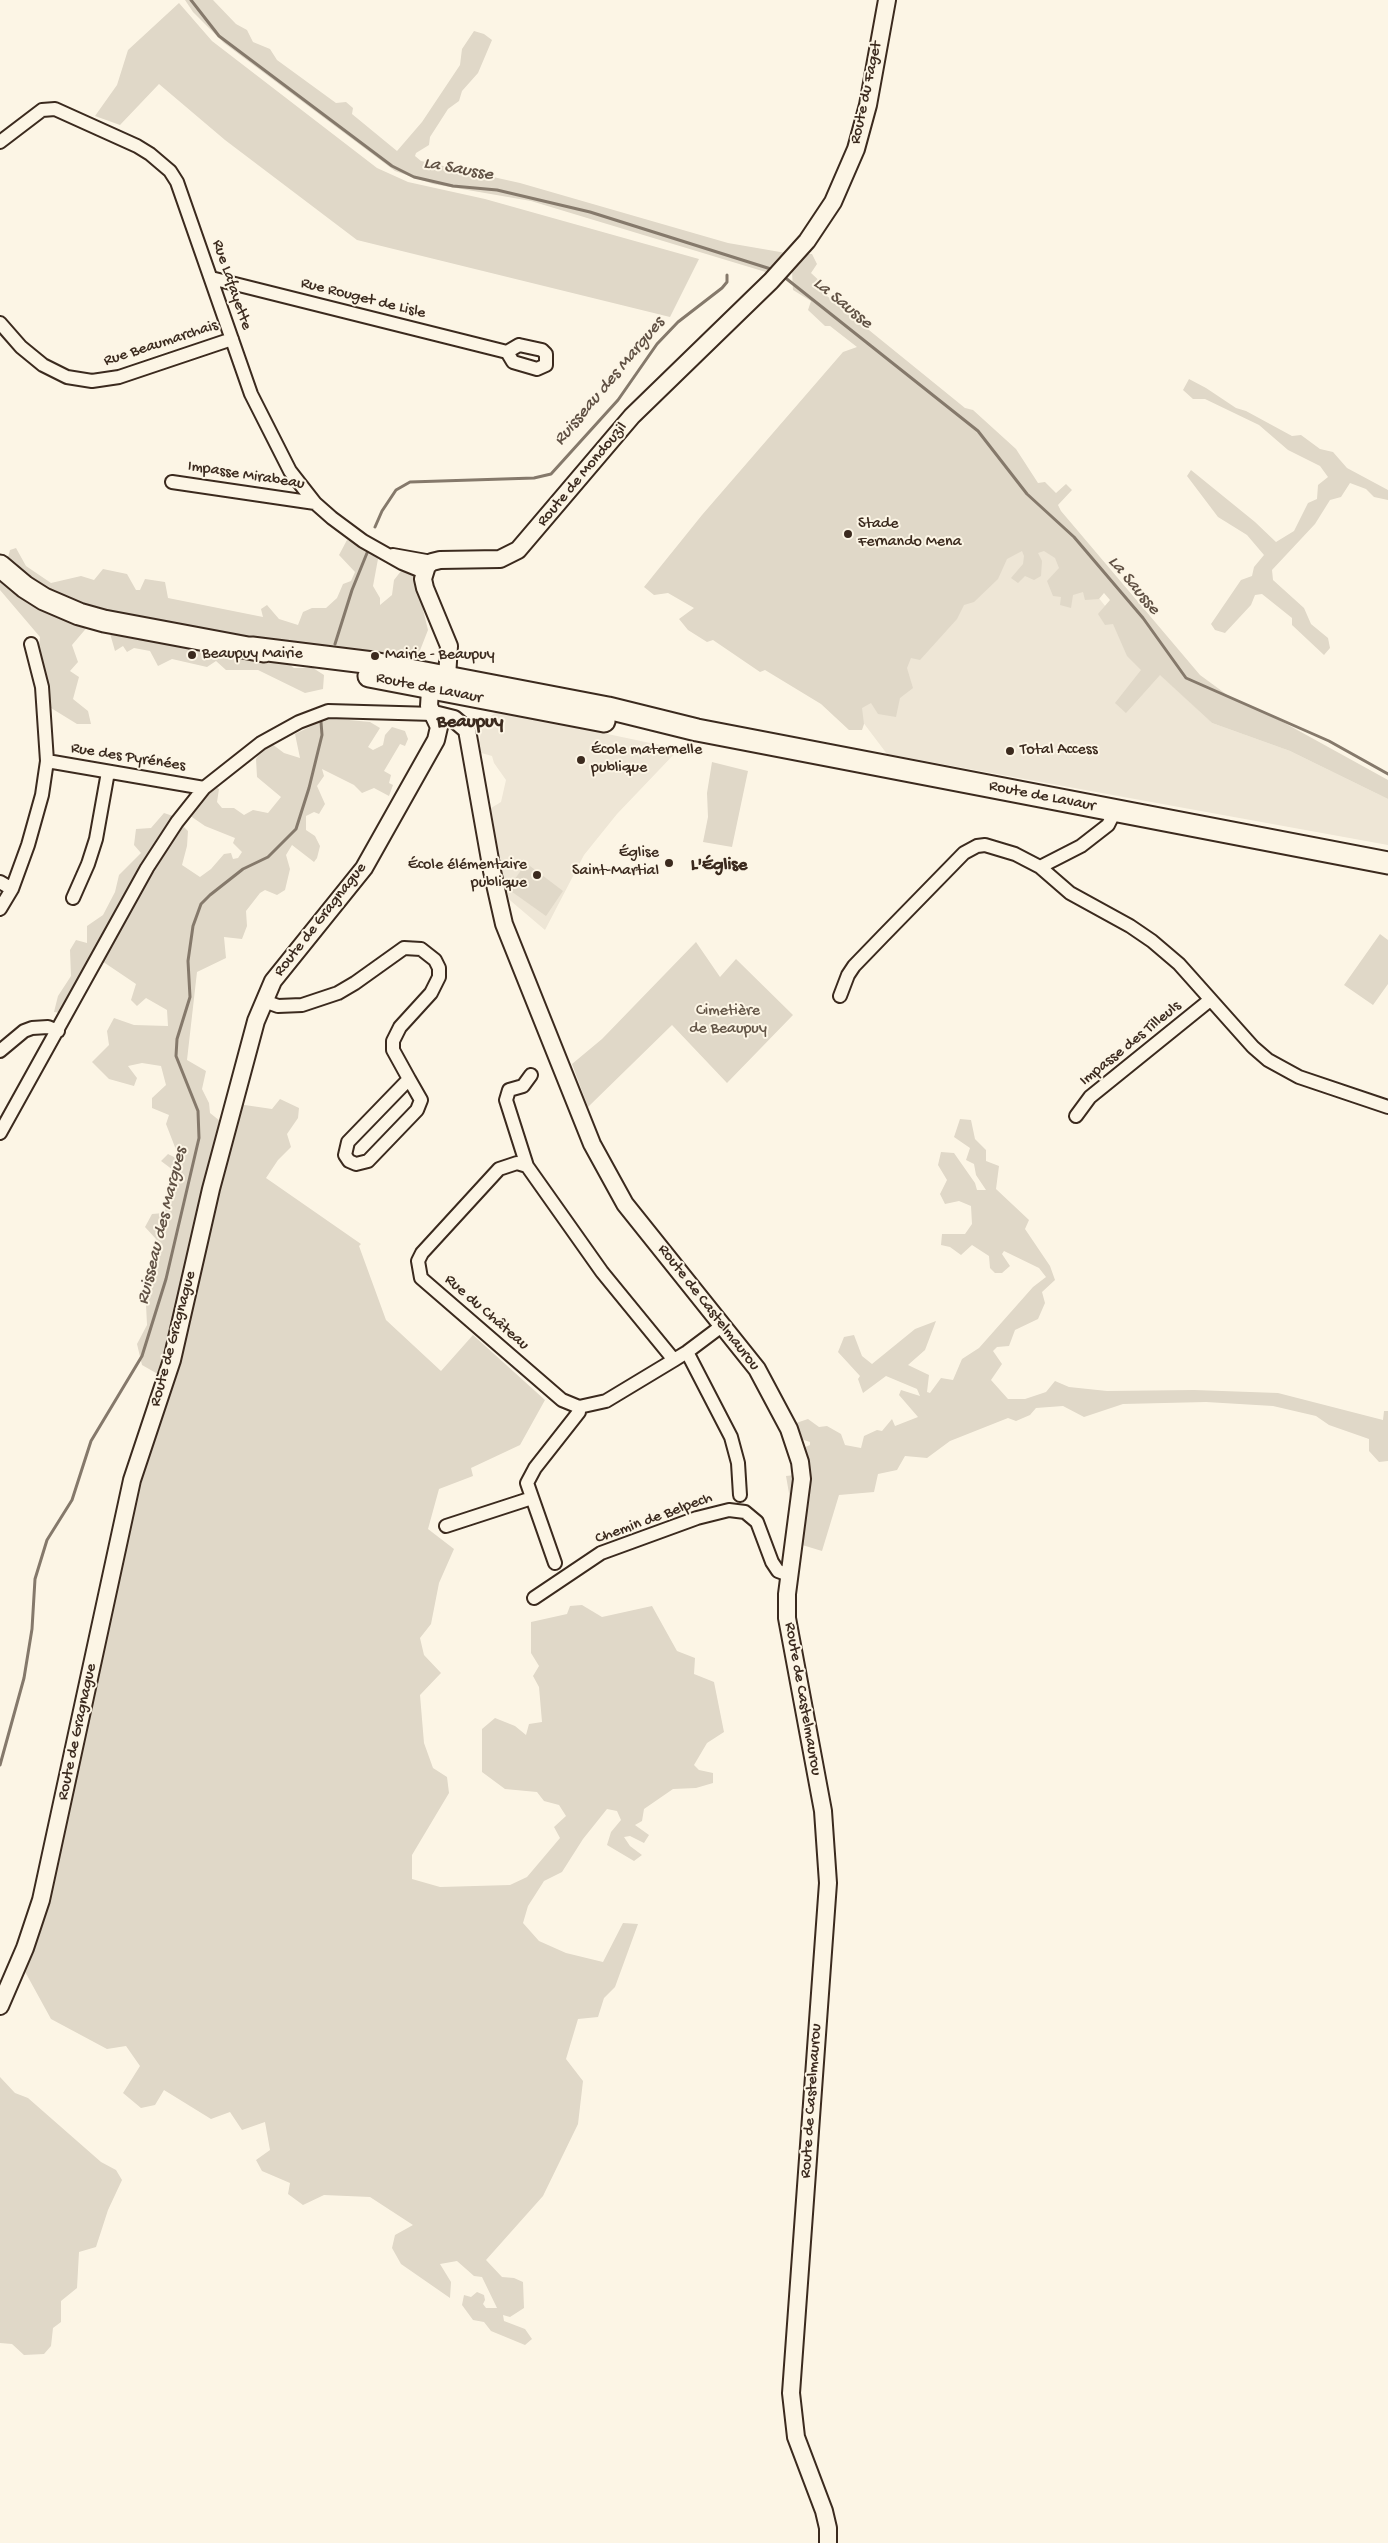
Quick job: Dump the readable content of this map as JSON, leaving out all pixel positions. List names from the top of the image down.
{
  "streets": {
    "main road": ["Route de Lavaur"],
    "street": [
      "Route du Faget",
      "Rue Lafayette",
      "Rue Rouget de Lisle",
      "Rue Beaumarchais",
      "Route de Mondouzil",
      "Impasse Mirabeau",
      "Rue des Pyrénées",
      "Route de Gragnague",
      "Impasse des Tilleuls",
      "Route de Castelmaurou",
      "Rue du Château",
      "Chemin de Belpech"
    ]
  },
  "crossings": [
    ["Route du Faget", "Route de Mondouzil"],
    ["Rue Lafayette", "Rue Rouget de Lisle"],
    ["Rue Lafayette", "Rue Beaumarchais"],
    ["Rue Lafayette", "Route de Mondouzil"],
    ["Rue Lafayette", "Impasse Mirabeau"],
    ["Route de Gragnague", "Route de Castelmaurou"],
    ["Route de Castelmaurou", "Chemin de Belpech"]
  ],
  "districts": ["Beaupuy", "L'Église"],
  "water": ["La Sausse", "Ruisseau des Margues"],
  "parks": ["Cimetière de Beaupuy"],
  "places": [
    "Stade Fernando Mena",
    "Beaupuy Mairie",
    "Mairie - Beaupuy",
    "Total Access",
    "École maternelle publique",
    "Église Saint-Martial",
    "École élémentaire publique"
  ]
}
